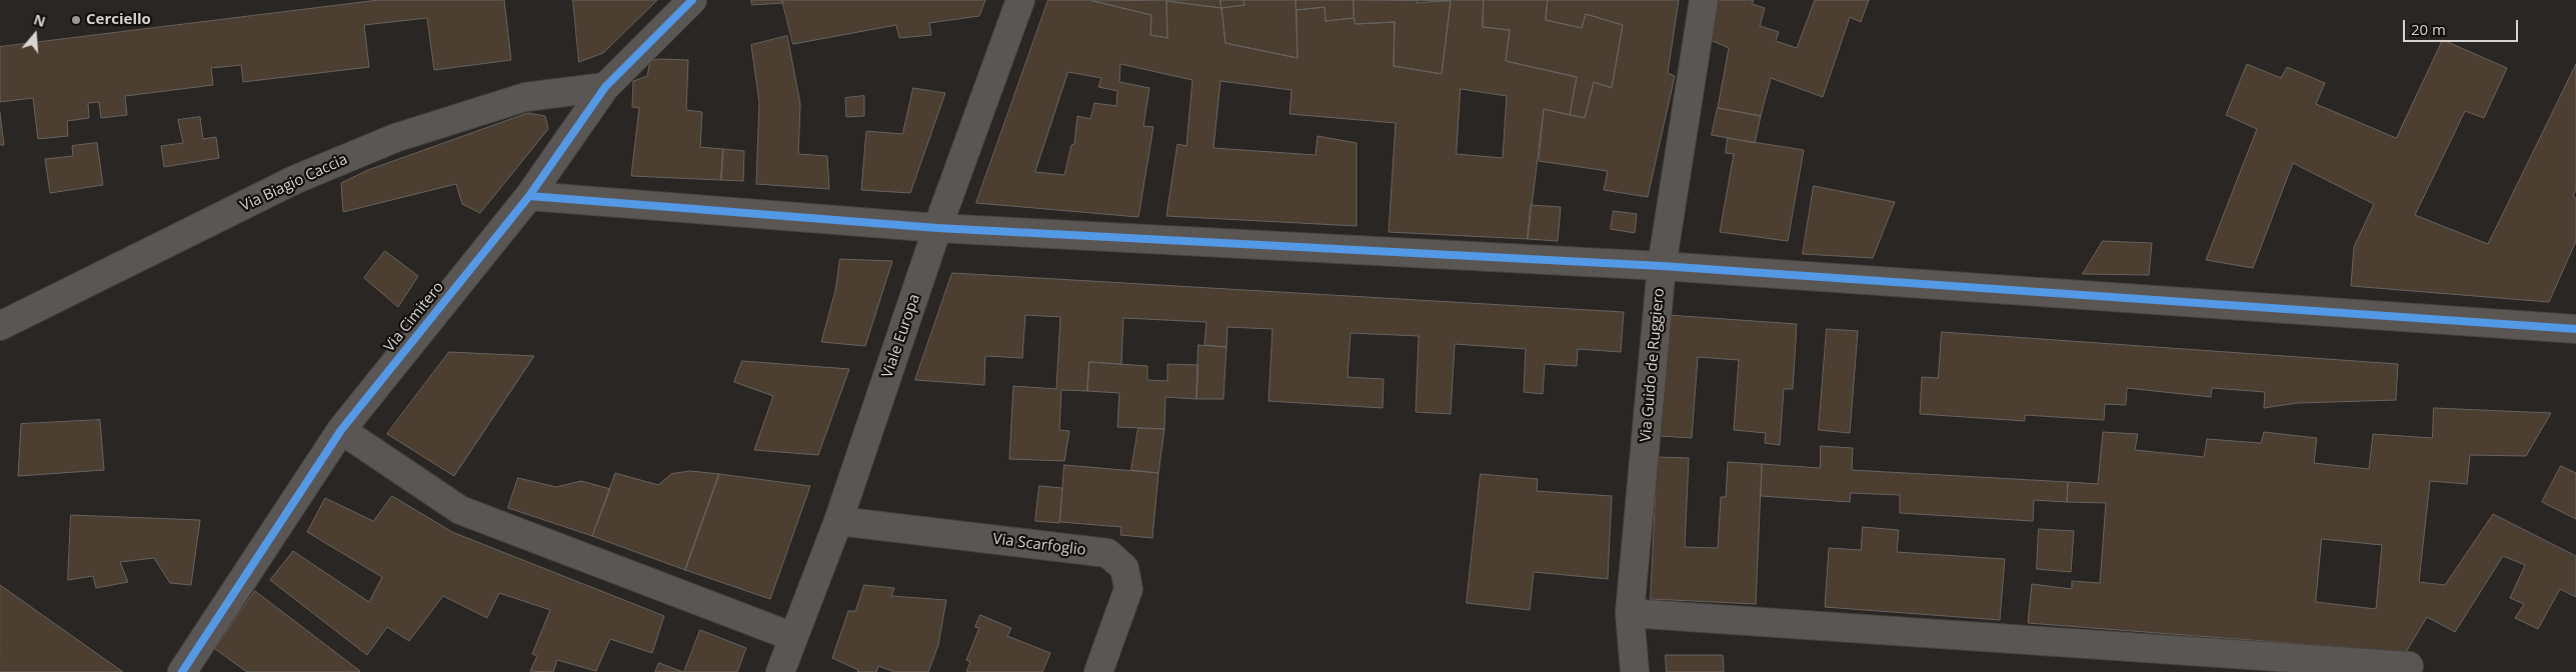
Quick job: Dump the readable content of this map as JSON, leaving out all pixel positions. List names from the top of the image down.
{
  "streets": {
    "street": [
      "Via Biagio Caccia",
      "Via Cimitero",
      "Viale Europa",
      "Via Guido de Ruggiero",
      "Via Scarfoglio"
    ]
  },
  "crossings": [
    ["Via Biagio Caccia", "Via Cimitero"],
    ["Viale Europa", "Via Scarfoglio"]
  ],
  "places": ["Cerciello"],
  "scale_bar": "20 m",
  "north": "top"
}
